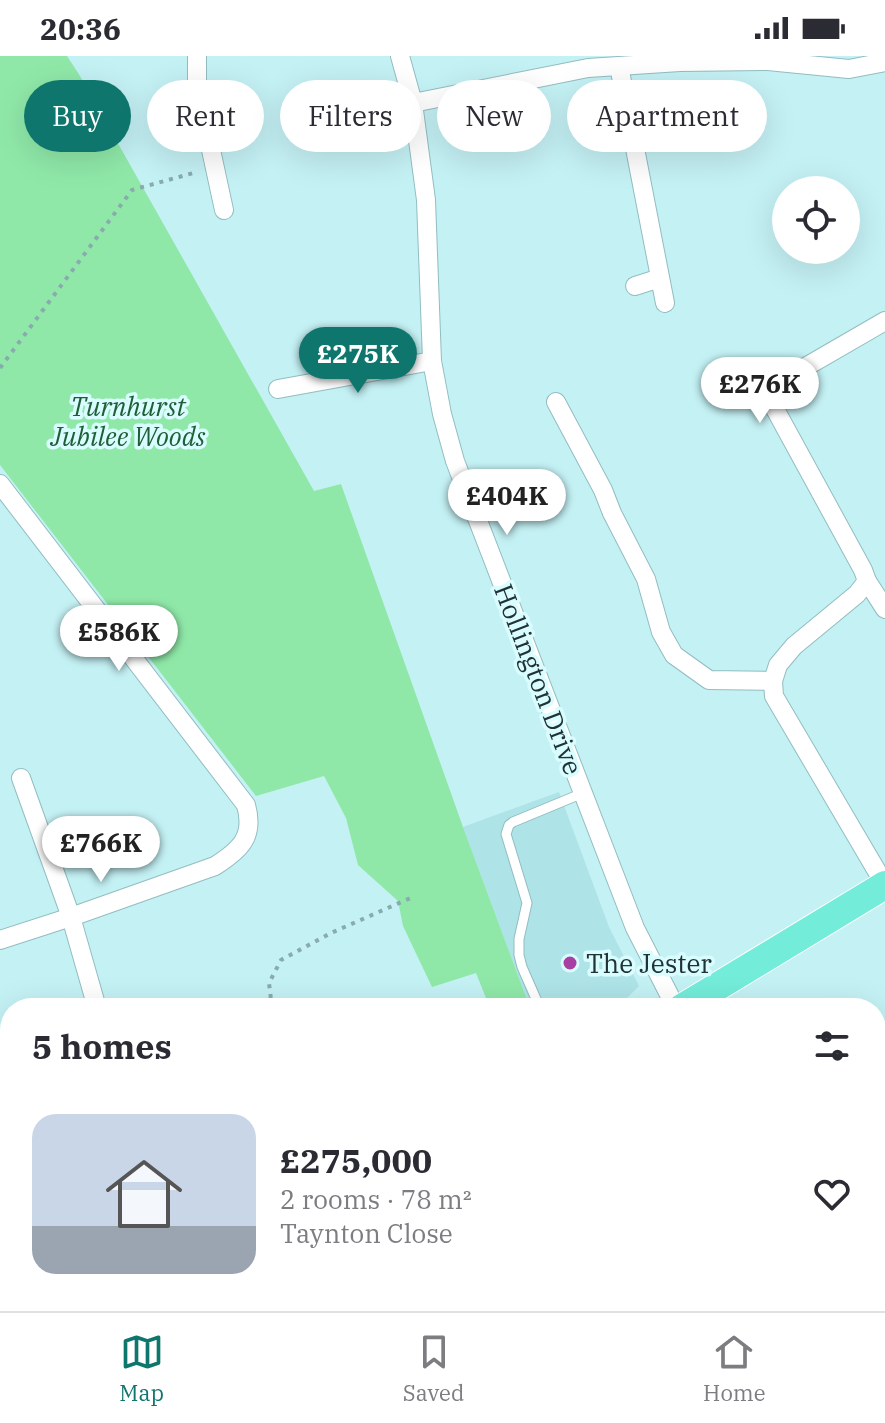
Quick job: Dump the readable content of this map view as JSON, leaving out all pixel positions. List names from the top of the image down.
{
  "streets": {
    "street": ["Hollington Drive"]
  },
  "parks": ["Turnhurst Jubilee Woods"],
  "places": ["The Jester"],
  "page": {
    "status": "20:36",
    "chip": [
      "Buy",
      "Rent",
      "Filters",
      "New",
      "Apartment"
    ],
    "price": [
      "£275K",
      "£276K",
      "£404K",
      "£586K",
      "£766K"
    ],
    "heading": "5 homes",
    "list": [
      {
        "name": "£275,000",
        "note": "2 rooms · 78 m² · Taynton Close"
      }
    ],
    "tabs": ["Map", "Saved", "Home"]
  }
}
